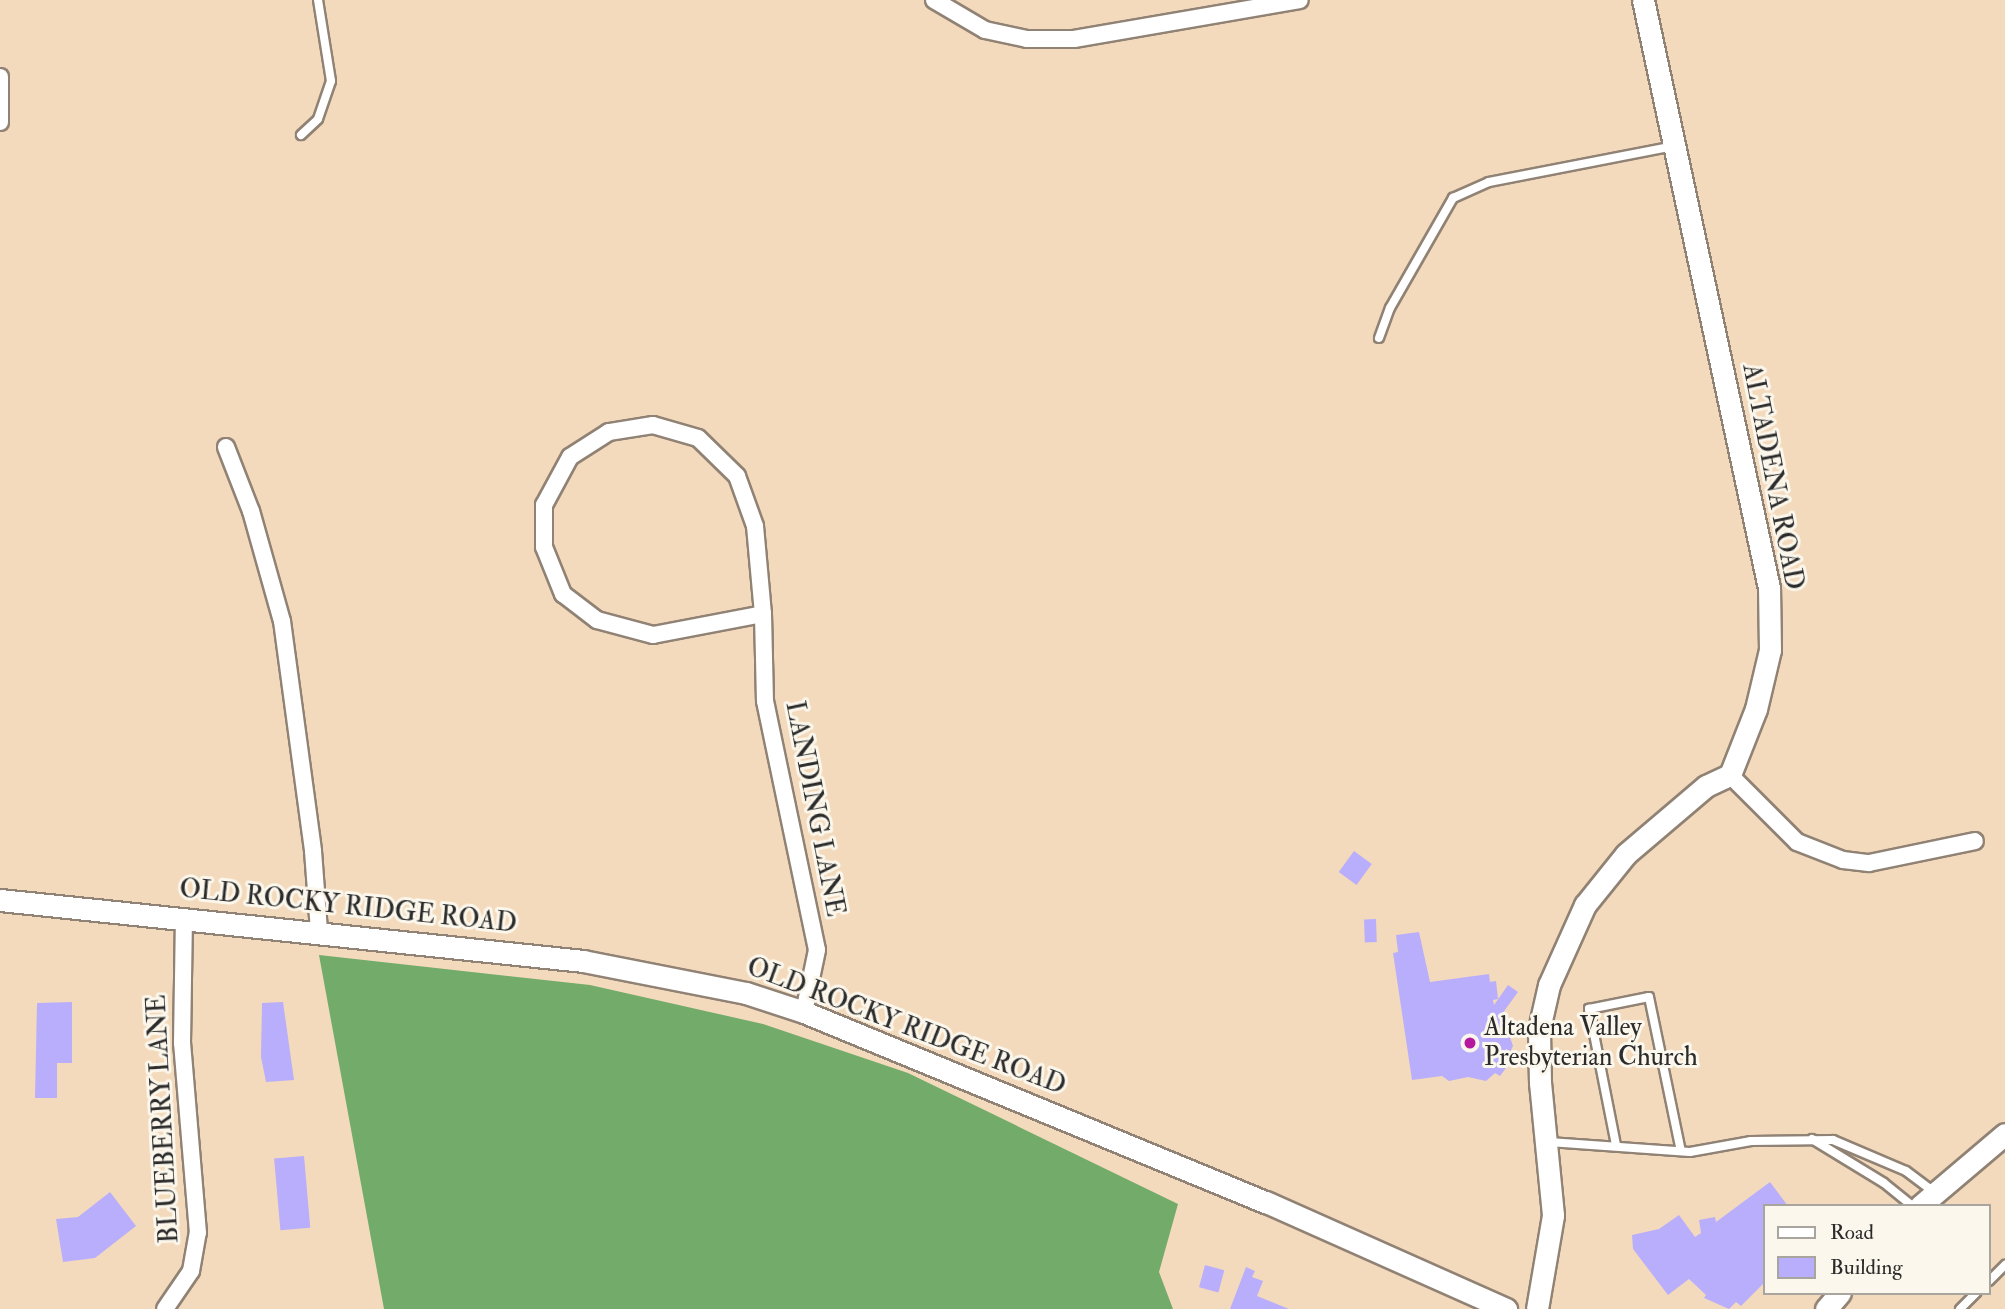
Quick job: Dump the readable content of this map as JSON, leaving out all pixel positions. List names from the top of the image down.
{
  "streets": {
    "street": [
      "ALTADENA ROAD",
      "LANDING LANE",
      "OLD ROCKY RIDGE ROAD",
      "BLUEBERRY LANE"
    ]
  },
  "crossings": [
    ["LANDING LANE", "OLD ROCKY RIDGE ROAD"],
    ["OLD ROCKY RIDGE ROAD", "BLUEBERRY LANE"]
  ],
  "places": ["Altadena Valley Presbyterian Church"],
  "legend": ["Road", "Building"]
}
